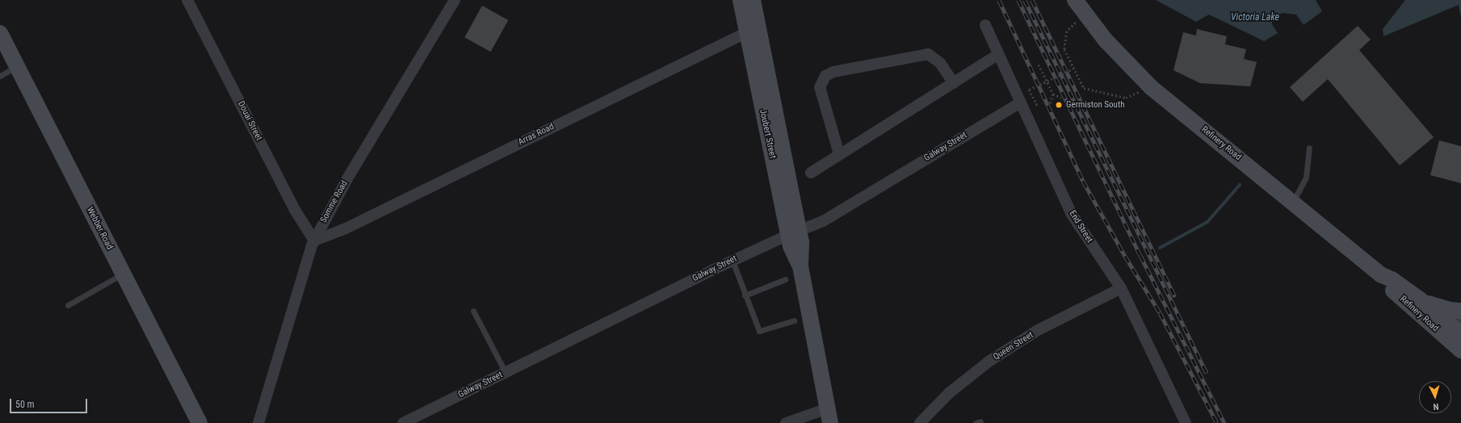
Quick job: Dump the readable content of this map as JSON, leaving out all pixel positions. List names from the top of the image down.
{
  "streets": {
    "main road": ["Joubert Street", "Refinery Road", "Webber Road"],
    "street": [
      "Douai Street",
      "Arras Road",
      "Galway Street",
      "Somme Road",
      "End Street",
      "Queen Street"
    ]
  },
  "crossings": [
    ["Douai Street", "Arras Road"],
    ["Douai Street", "Somme Road"],
    ["Joubert Street", "Arras Road"],
    ["Joubert Street", "Galway Street"],
    ["Arras Road", "Somme Road"],
    ["Galway Street", "End Street"],
    ["End Street", "Queen Street"]
  ],
  "water": ["Victoria Lake"],
  "places": ["Germiston South"],
  "scale_bar": "50 m",
  "north": "bottom"
}
